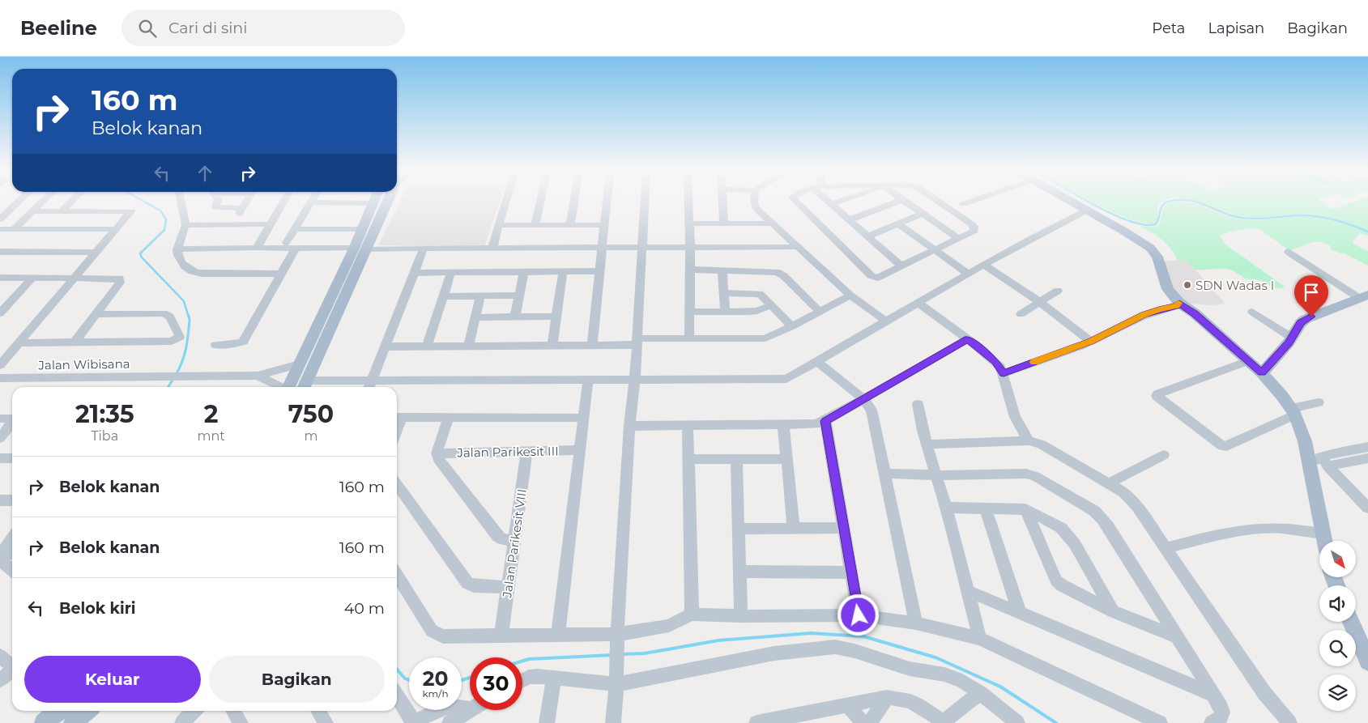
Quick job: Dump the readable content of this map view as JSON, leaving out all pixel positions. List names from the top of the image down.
{
  "streets": {
    "street": ["Jalan Wibisana", "Jalan Parikesit III", "Jalan Parikesit VIII"]
  },
  "crossings": [
    ["Jalan Parikesit III", "Jalan Parikesit VIII"]
  ],
  "places": ["SDN Wadas I"],
  "north": "bottom right",
  "page": {
    "header": "Beeline",
    "search": "Cari di sini",
    "nav": ["Peta", "Lapisan", "Bagikan"],
    "turn": ["160 m", "Belok kanan"],
    "eta": [
      "21:35",
      "Tiba",
      "2",
      "mnt",
      "750",
      "m"
    ],
    "list": [
      {
        "name": "Belok kanan",
        "value": "160 m"
      },
      {
        "name": "Belok kanan",
        "value": "160 m"
      },
      {
        "name": "Belok kiri",
        "value": "40 m"
      }
    ],
    "buttons": ["Keluar", "Bagikan"],
    "speed": "20 km/h",
    "limit": "30"
  }
}
